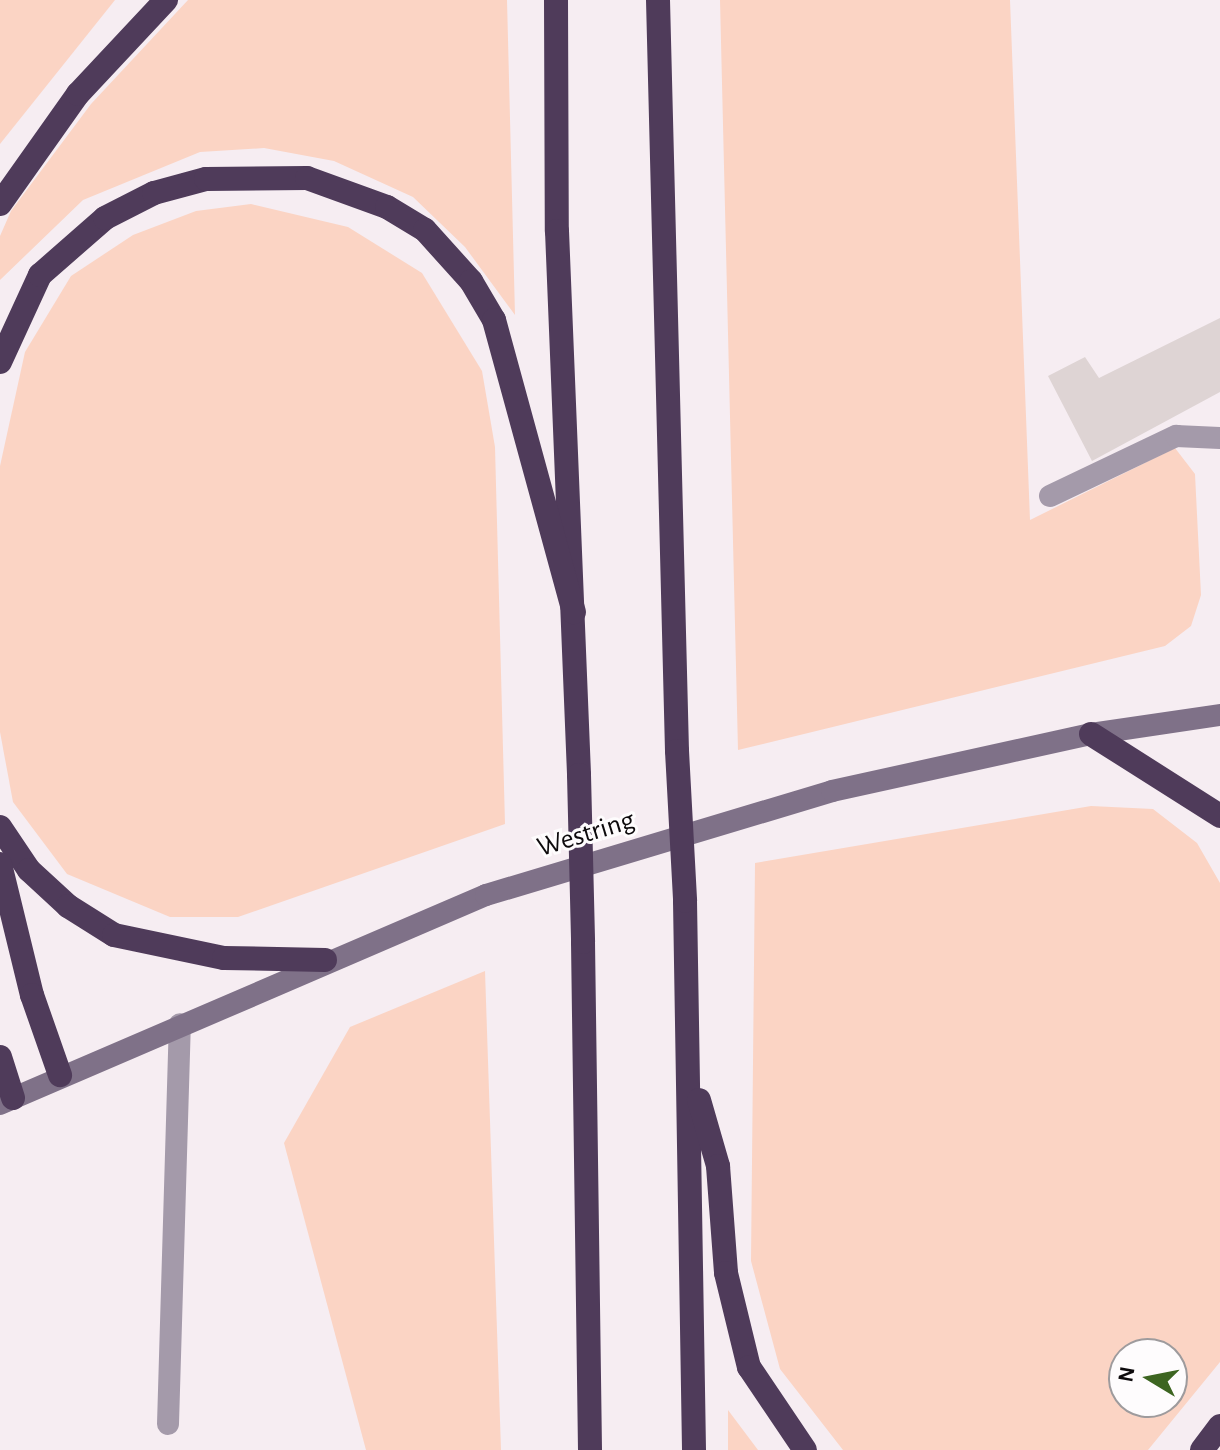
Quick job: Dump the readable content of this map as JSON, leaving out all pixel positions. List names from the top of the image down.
{
  "streets": {
    "main road": ["Westring"]
  },
  "north": "left"
}
